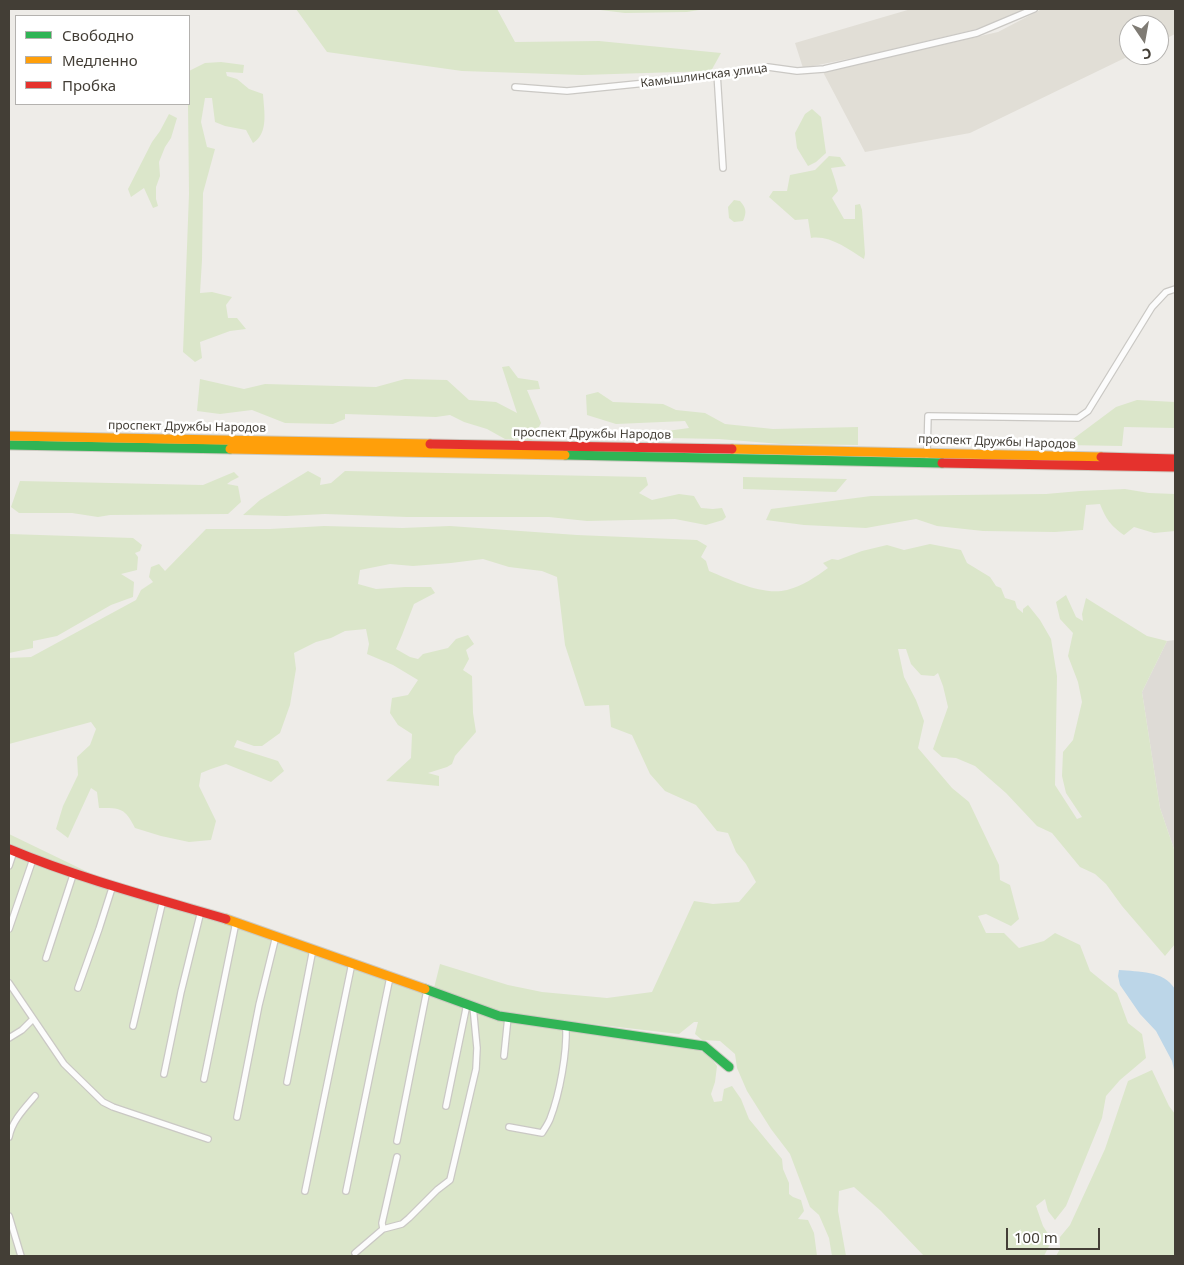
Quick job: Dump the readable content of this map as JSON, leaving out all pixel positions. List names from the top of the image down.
{
  "streets": {
    "main road": ["проспект Дружбы Народов"],
    "street": ["Камышлинская улица"]
  },
  "legend": ["Свободно", "Медленно", "Пробка"],
  "scale_bar": "100 m",
  "north": "bottom"
}
